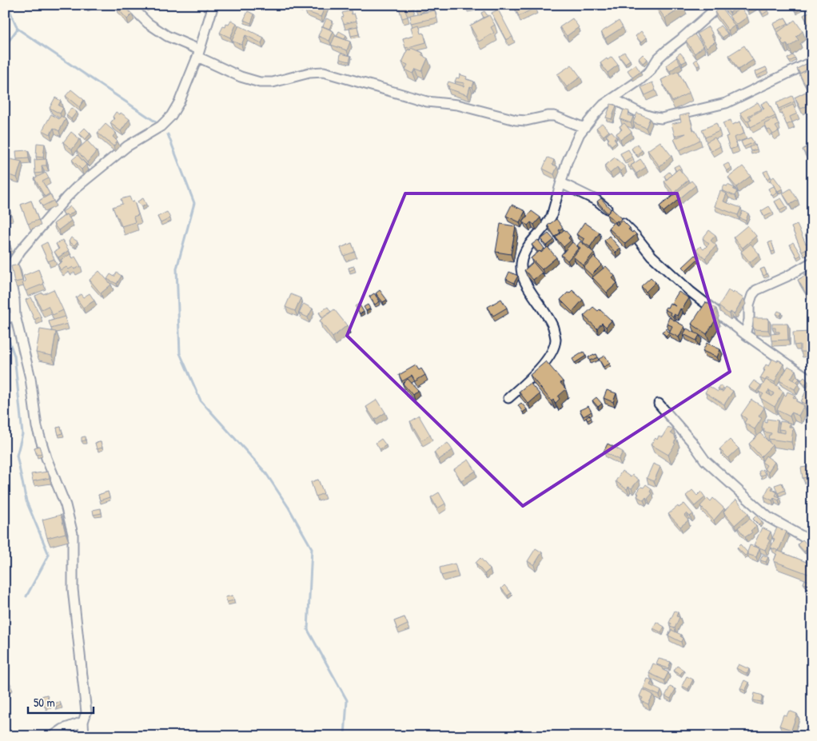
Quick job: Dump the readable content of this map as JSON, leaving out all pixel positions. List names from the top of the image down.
{
  "scale_bar": "50 m"
}
